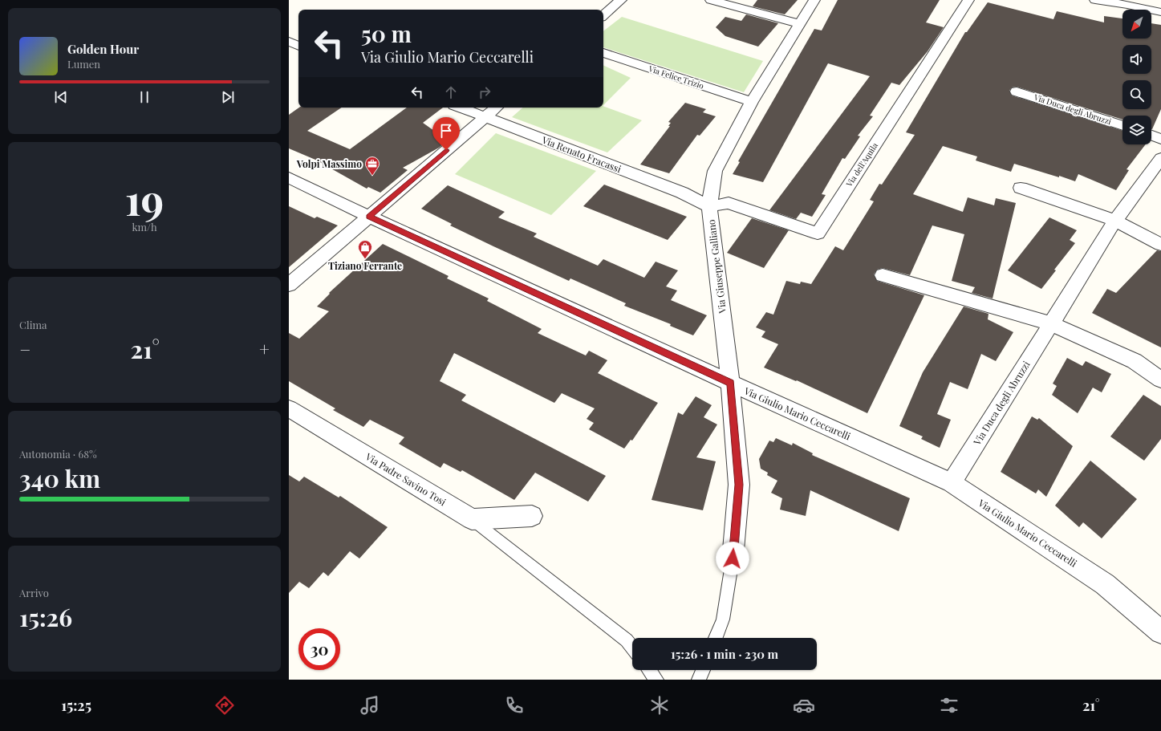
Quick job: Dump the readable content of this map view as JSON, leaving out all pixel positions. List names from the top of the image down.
{
  "streets": {
    "street": [
      "Via Felice Trizio",
      "Via Duca degli Abruzzi",
      "Via Renato Fracassi",
      "Via dell'Aquila",
      "Via Giuseppe Galliano",
      "Via Giulio Mario Ceccarelli",
      "Via Padre Savino Tosi"
    ]
  },
  "crossings": [
    ["Via Felice Trizio", "Via Giuseppe Galliano"],
    ["Via Duca degli Abruzzi", "Via Giulio Mario Ceccarelli"],
    ["Via Renato Fracassi", "Via dell'Aquila"],
    ["Via Renato Fracassi", "Via Giuseppe Galliano"],
    ["Via dell'Aquila", "Via Giuseppe Galliano"],
    ["Via Giuseppe Galliano", "Via Giulio Mario Ceccarelli"]
  ],
  "places": {
    "office": ["Volpi Massimo"],
    "shop": ["Tiziano Ferrante"]
  },
  "north": "bottom left",
  "page": {
    "turn": ["50 m", "Via Giulio Mario Ceccarelli"],
    "song": ["Golden Hour", "Lumen"],
    "tile": [
      ["19", "km/h"],
      "Clima",
      ["Autonomia · 68%", "340 km"],
      ["Arrivo", "15:26"]
    ],
    "heat": ["−", "21°", "+"],
    "limit": "30",
    "trip": "15:26 · 1 min · 230 m",
    "tabs": ["15:25", "21°"]
  }
}
